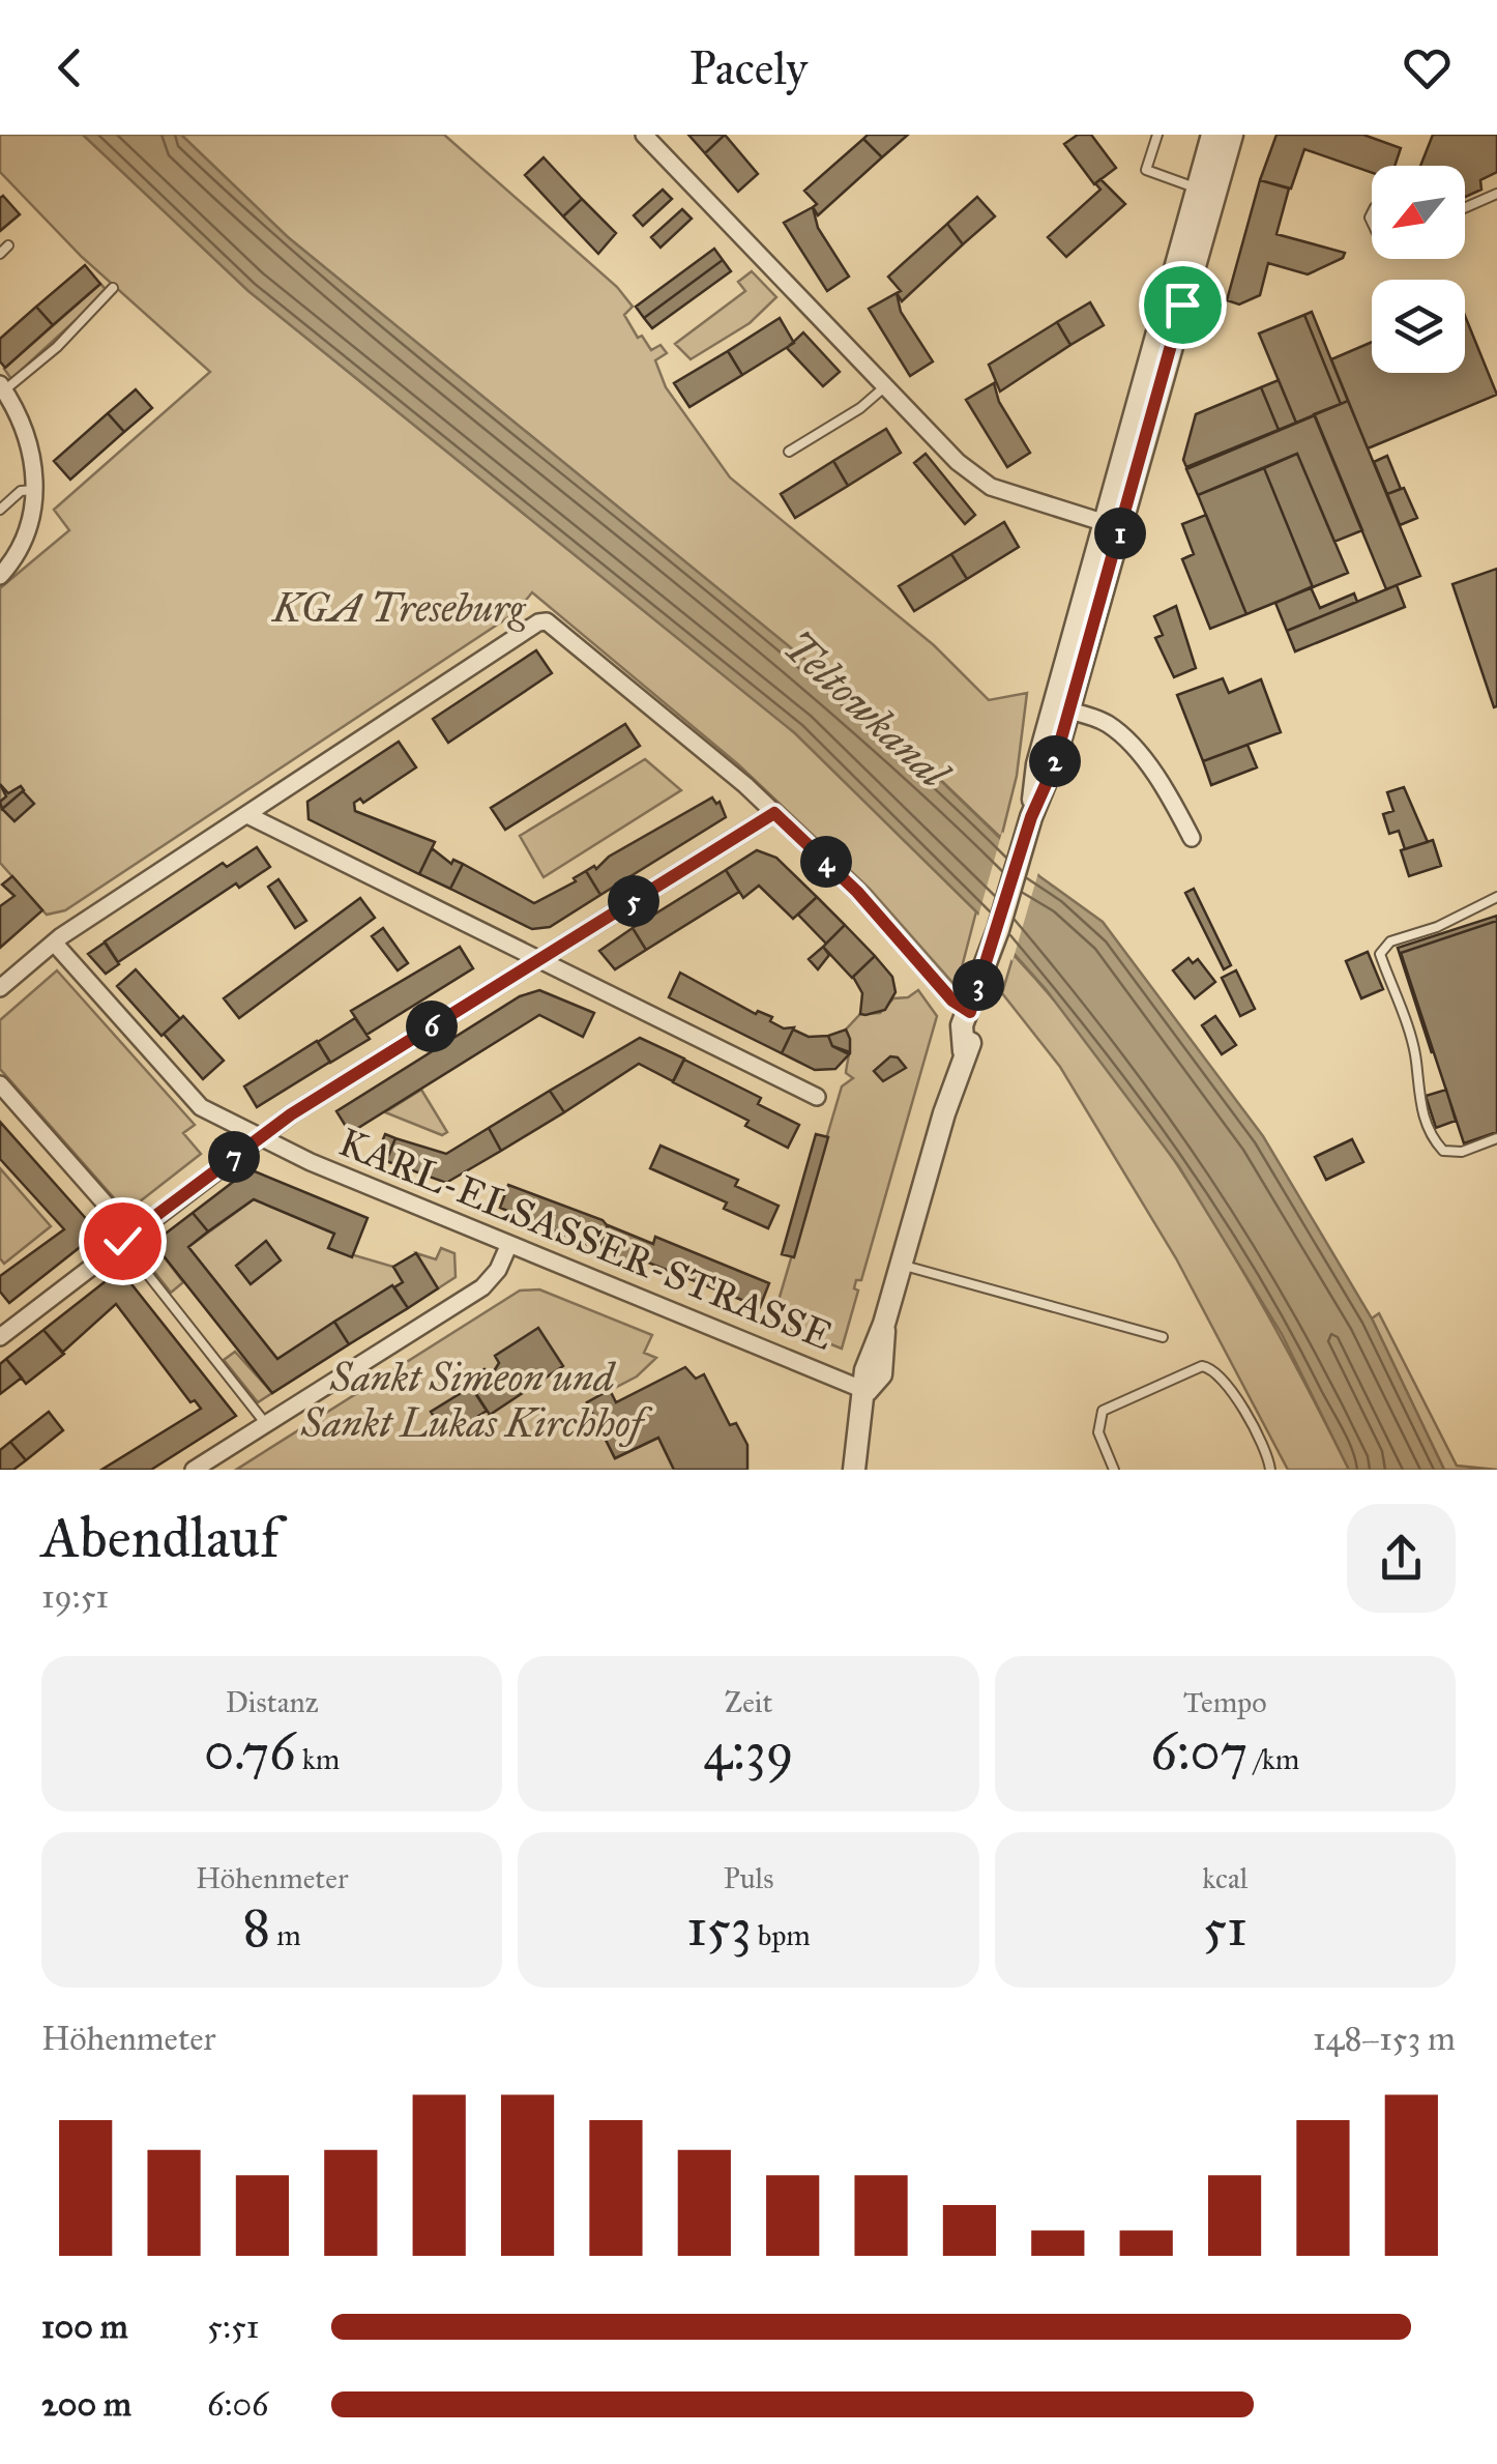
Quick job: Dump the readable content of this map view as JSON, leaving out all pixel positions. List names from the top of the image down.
{
  "streets": {
    "street": ["KARL-ELSASSER-STRASSE"]
  },
  "water": ["Teltowkanal"],
  "parks": ["KGA Treseburg", "Sankt Simeon und Sankt Lukas Kirchhof"],
  "north": "bottom left",
  "page": {
    "header": "Pacely",
    "pins": [
      "1",
      "2",
      "4",
      "5",
      "3",
      "6",
      "7"
    ],
    "heading": ["Abendlauf", "19:51"],
    "stats": [
      ["Distanz", "0.76 km"],
      ["Zeit", "4:39"],
      ["Tempo", "6:07 /km"],
      ["Höhenmeter", "8 m"],
      ["Puls", "153 bpm"],
      ["kcal", "51"]
    ],
    "chart": ["Höhenmeter", "148–153 m"],
    "list": [
      {
        "name": "100 m",
        "note": "5:51"
      },
      {
        "name": "200 m",
        "note": "6:06"
      }
    ]
  }
}
